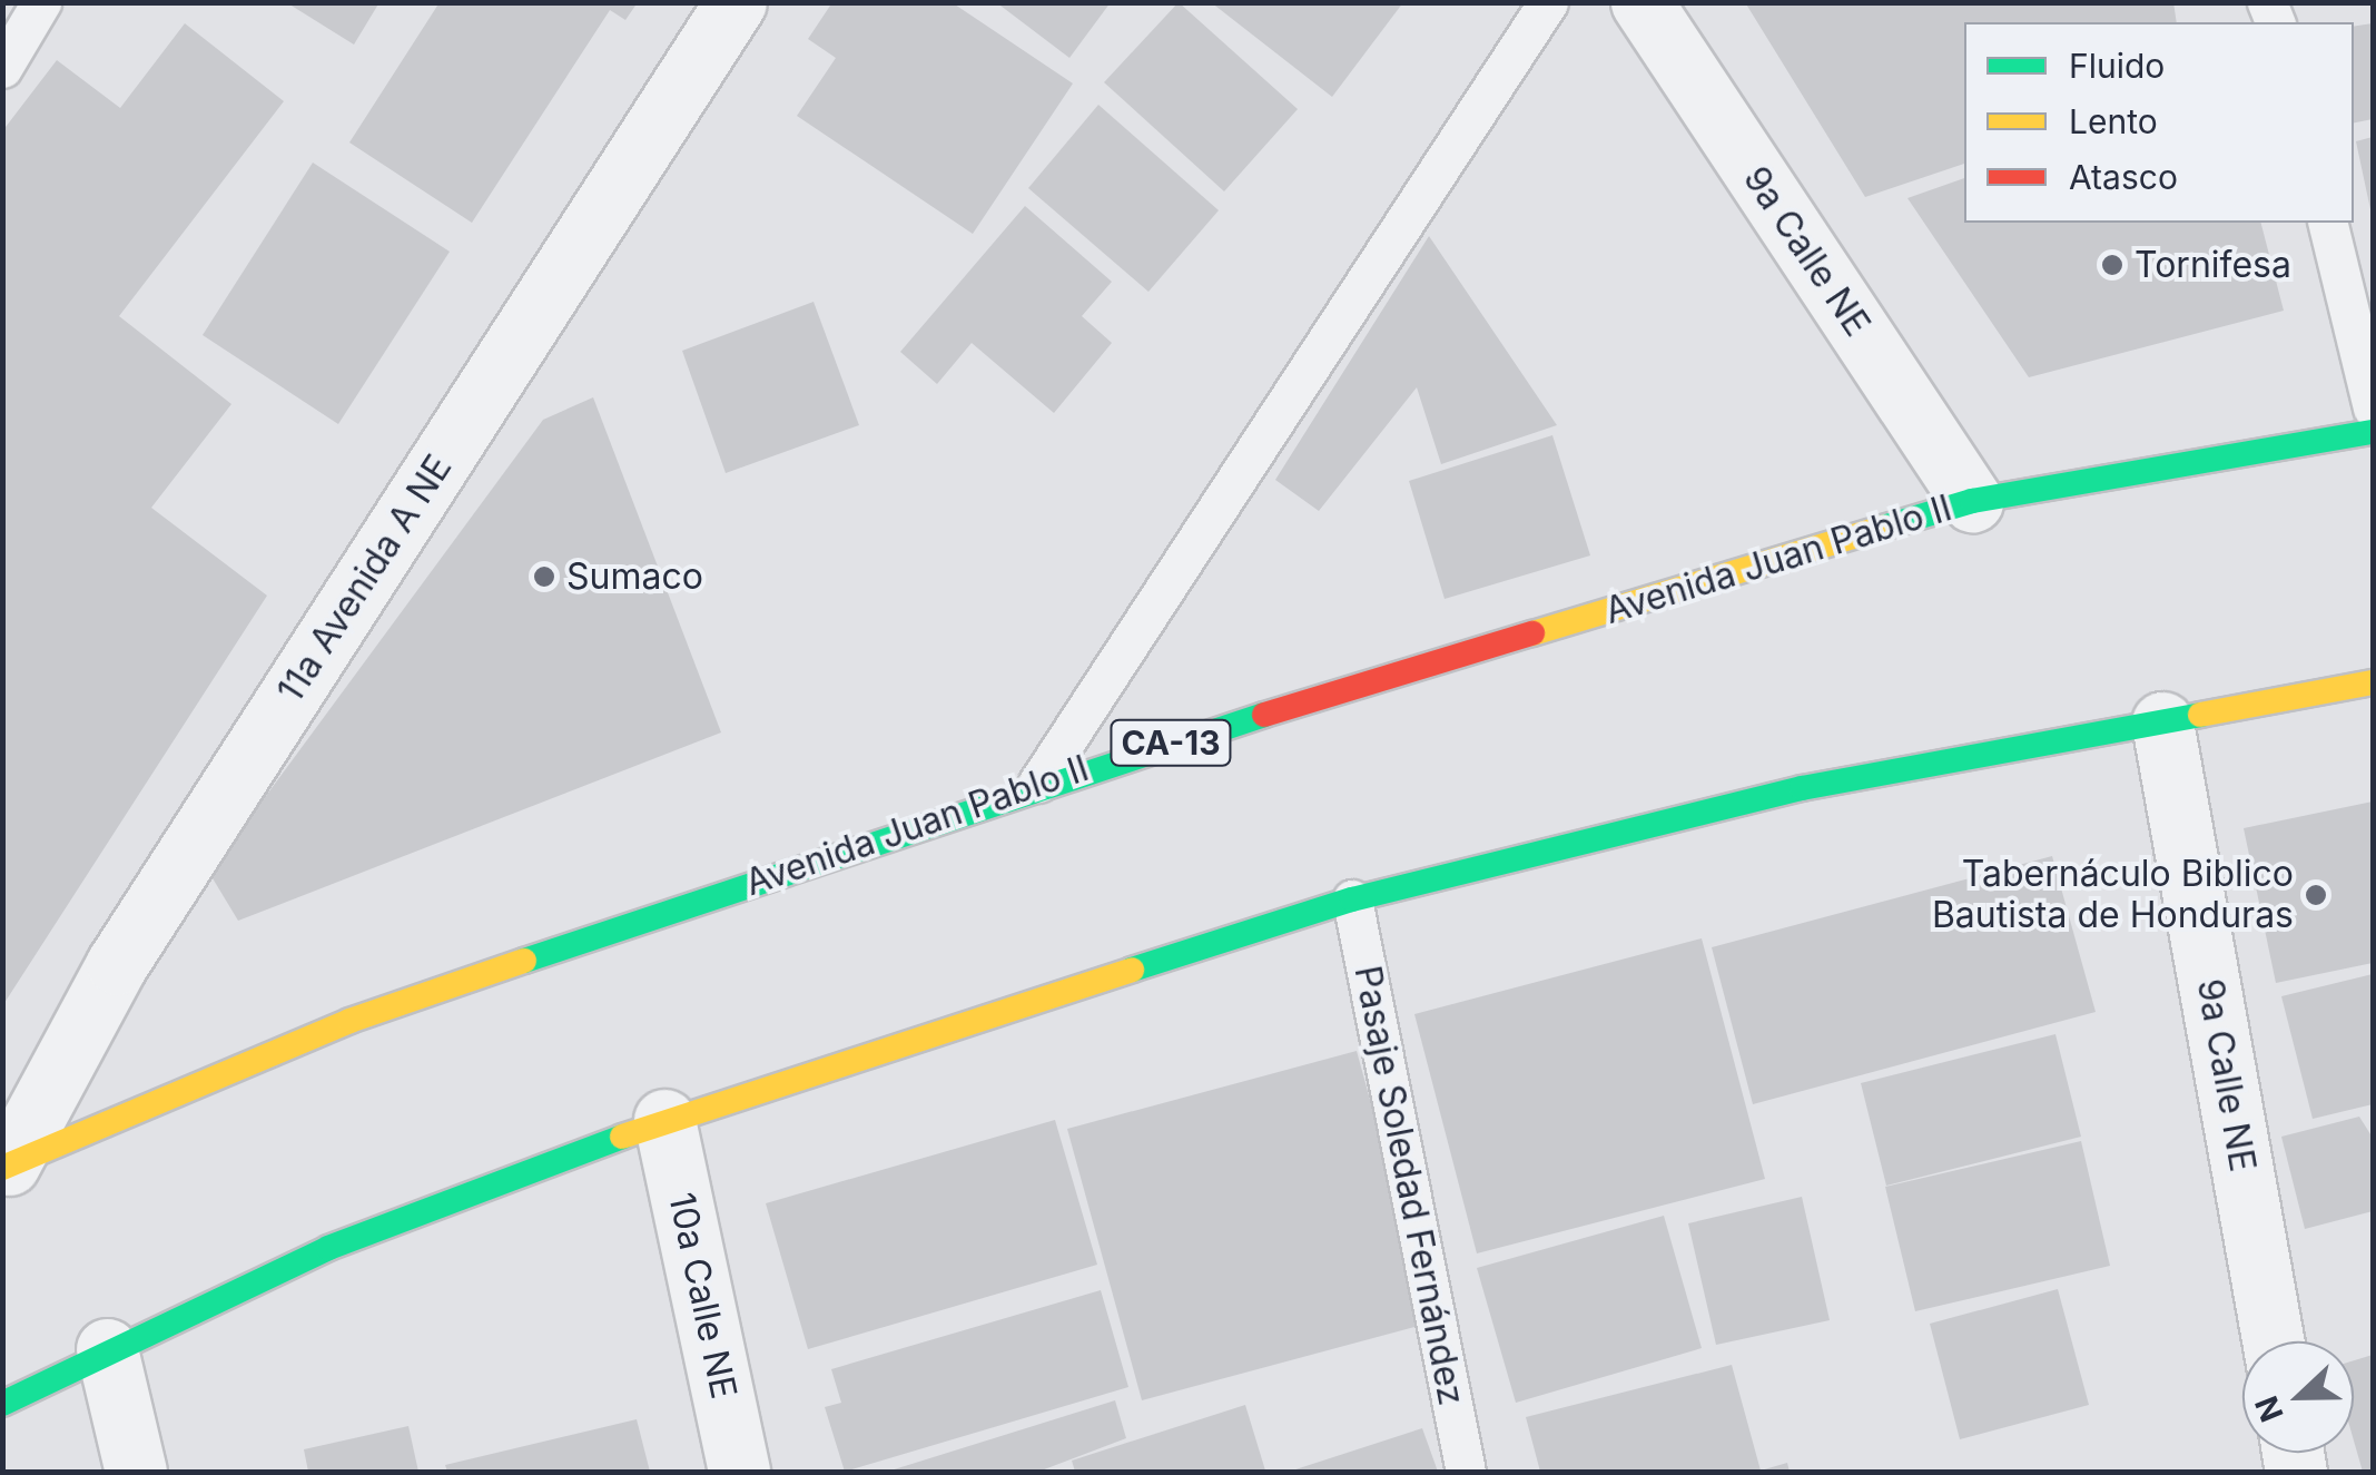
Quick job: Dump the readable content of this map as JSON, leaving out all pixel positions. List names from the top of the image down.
{
  "streets": {
    "highway": ["Avenida Juan Pablo II", "CA-13"],
    "street": ["9a Calle NE", "11a Avenida A NE", "10a Calle NE"],
    "lane": ["Pasaje Soledad Fernández"]
  },
  "crossings": [
    ["9a Calle NE", "Avenida Juan Pablo II"],
    ["Avenida Juan Pablo II", "11a Avenida A NE"]
  ],
  "places": ["Tornifesa", "Sumaco", "Tabernáculo Biblico Bautista de Honduras"],
  "legend": ["Fluido", "Lento", "Atasco"],
  "north": "left"
}
